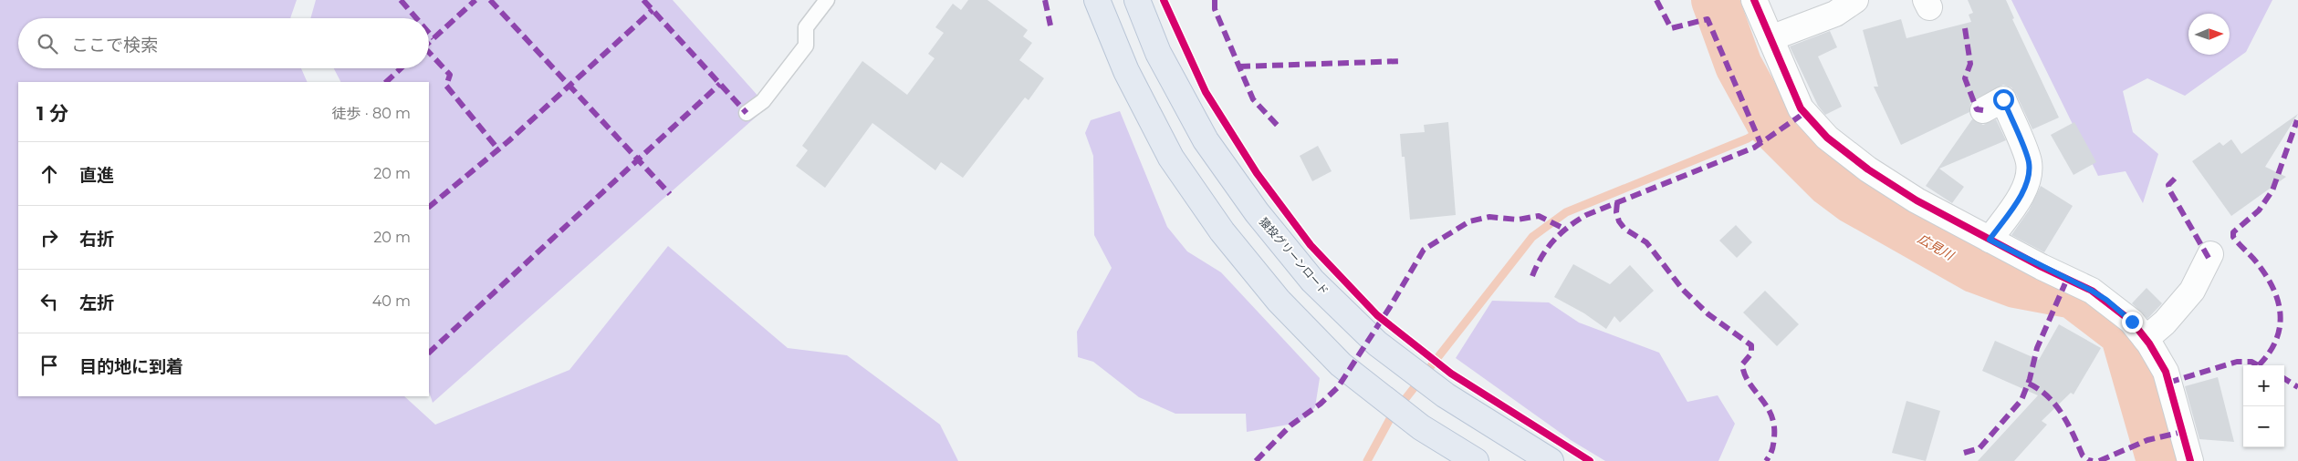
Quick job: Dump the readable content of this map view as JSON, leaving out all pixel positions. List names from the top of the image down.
{
  "streets": {
    "main road": ["猿投グリーンロード"]
  },
  "water": ["広見川"],
  "north": "right",
  "page": {
    "search": "ここで検索",
    "heading": ["1 分", "徒歩 · 80 m"],
    "list": [
      ["直進", "20 m"],
      ["右折", "20 m"],
      ["左折", "40 m"],
      "目的地に到着"
    ],
    "map_buttons": ["+", "−"]
  }
}
